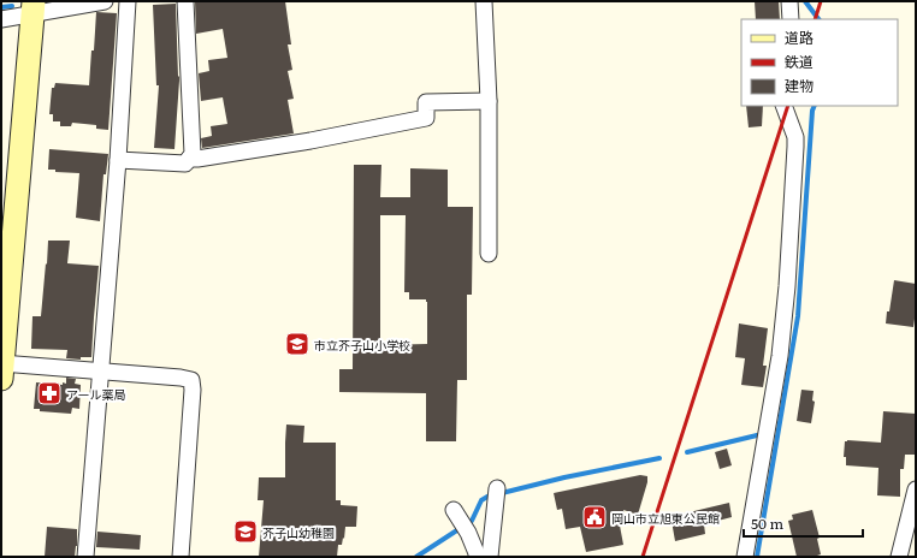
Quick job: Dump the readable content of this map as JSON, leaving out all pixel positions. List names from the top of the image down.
{
  "places": {
    "school or university": ["市立芥子山小学校", "芥子山幼稚園"],
    "pharmacy": ["アール薬局"],
    "public building": ["岡山市立旭東公民館"]
  },
  "legend": ["道路", "鉄道", "建物"],
  "scale_bar": "50 m"
}
